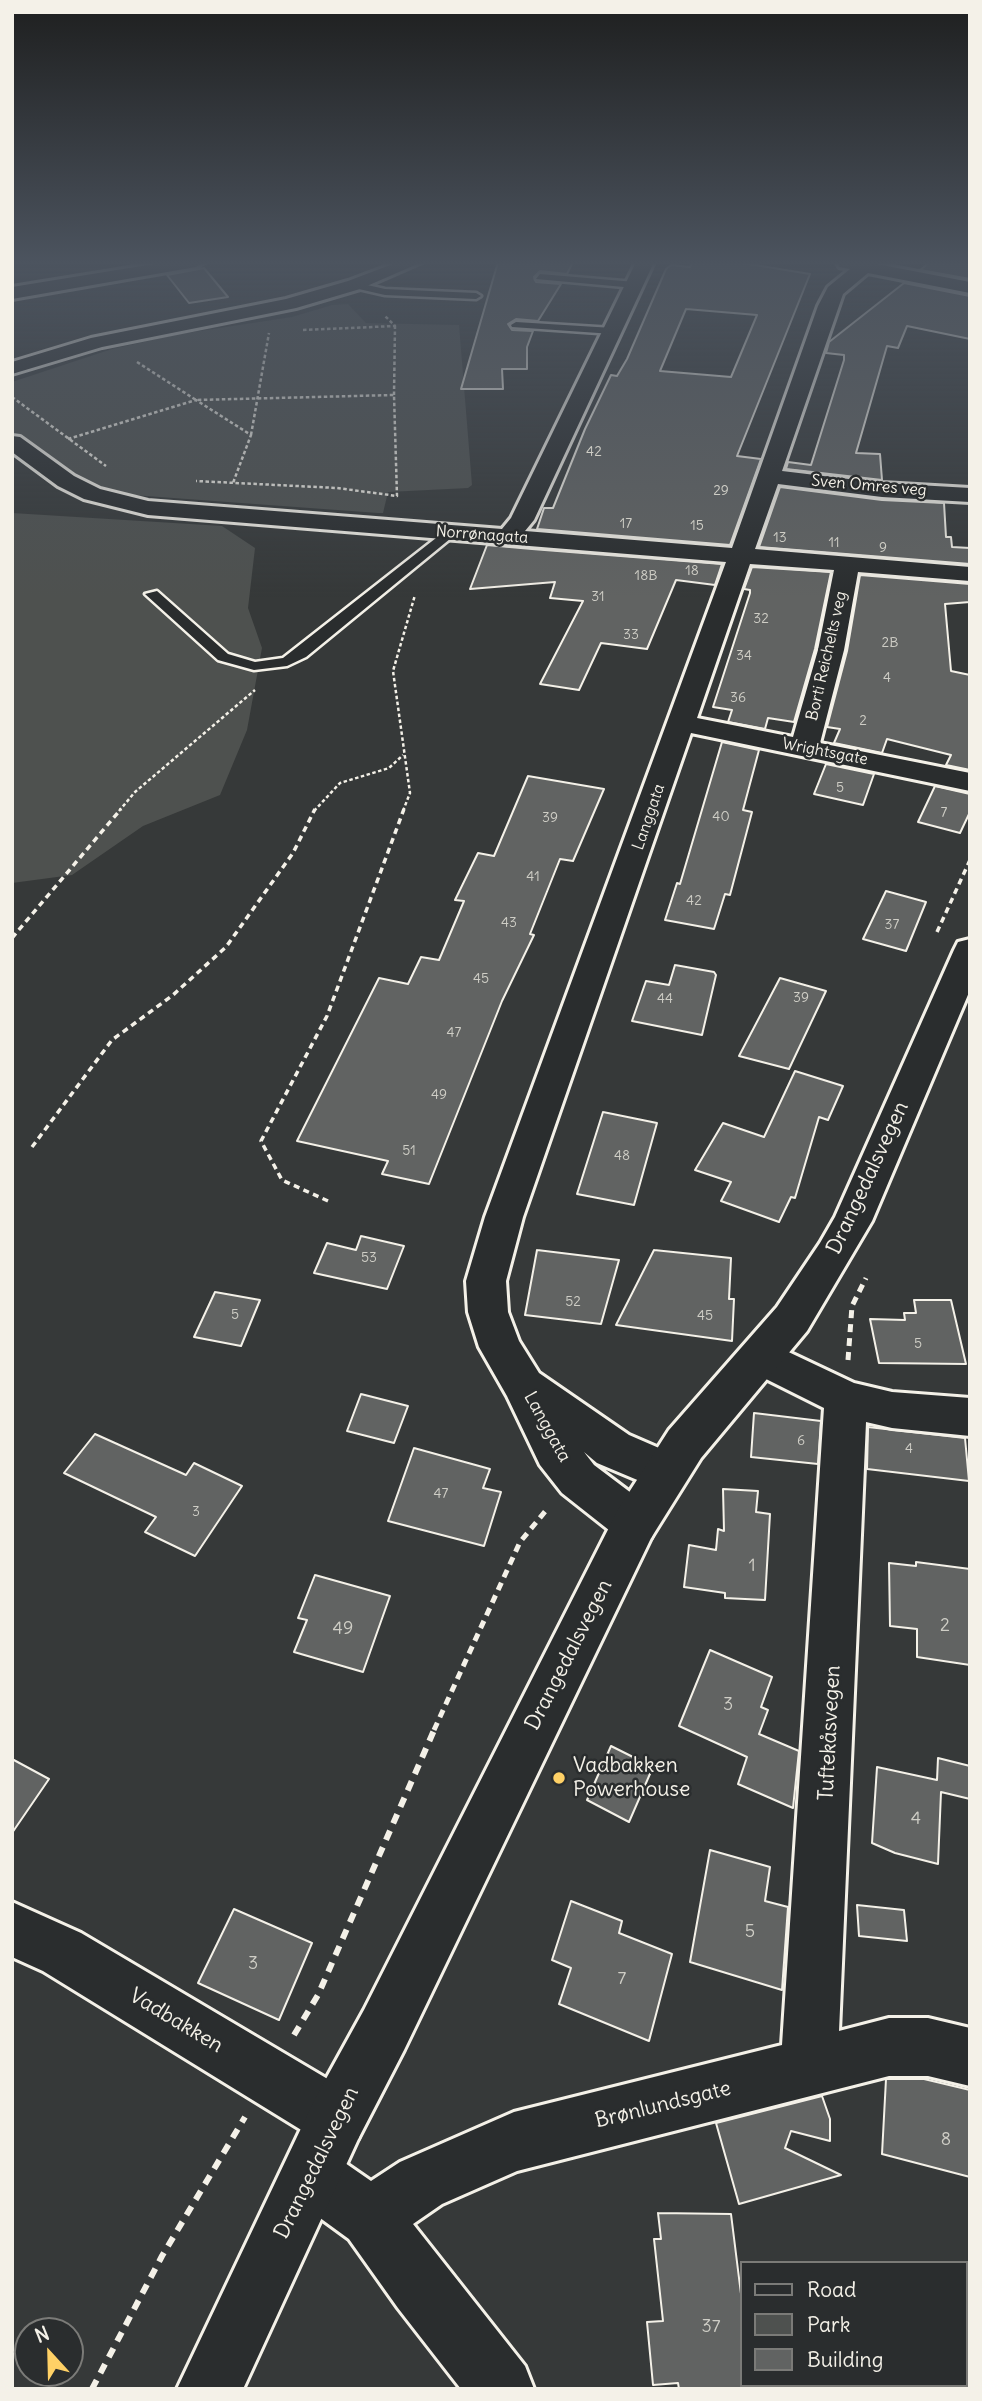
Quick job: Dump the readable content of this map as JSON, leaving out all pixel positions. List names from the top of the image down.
{
  "streets": {
    "street": [
      "Sven Omres veg",
      "Norrønagata",
      "Borti Reichelts veg",
      "Wrightsgate",
      "Langgata",
      "Drangedalsvegen",
      "Tuftekåsvegen",
      "Vadbakken",
      "Brønlundsgate"
    ]
  },
  "crossings": [
    ["Sven Omres veg", "Langgata"],
    ["Norrønagata", "Borti Reichelts veg"],
    ["Norrønagata", "Langgata"],
    ["Borti Reichelts veg", "Wrightsgate"],
    ["Wrightsgate", "Langgata"],
    ["Langgata", "Drangedalsvegen"],
    ["Drangedalsvegen", "Vadbakken"],
    ["Tuftekåsvegen", "Brønlundsgate"]
  ],
  "places": ["Vadbakken Powerhouse"],
  "house_numbers": [
    "42",
    "29",
    "17",
    "15",
    "13",
    "11",
    "9",
    "18",
    "18B",
    "31",
    "32",
    "33",
    "2B",
    "34",
    "4",
    "36",
    "2",
    "5",
    "7",
    "40",
    "39",
    "41",
    "42",
    "43",
    "37",
    "45",
    "39",
    "44",
    "47",
    "49",
    "51",
    "48",
    "53",
    "52",
    "5",
    "45",
    "5",
    "6",
    "4",
    "47",
    "3",
    "1",
    "2",
    "49",
    "3",
    "4",
    "5",
    "3",
    "7",
    "8",
    "37"
  ],
  "legend": ["Road", "Park", "Building"],
  "north": "top"
}
